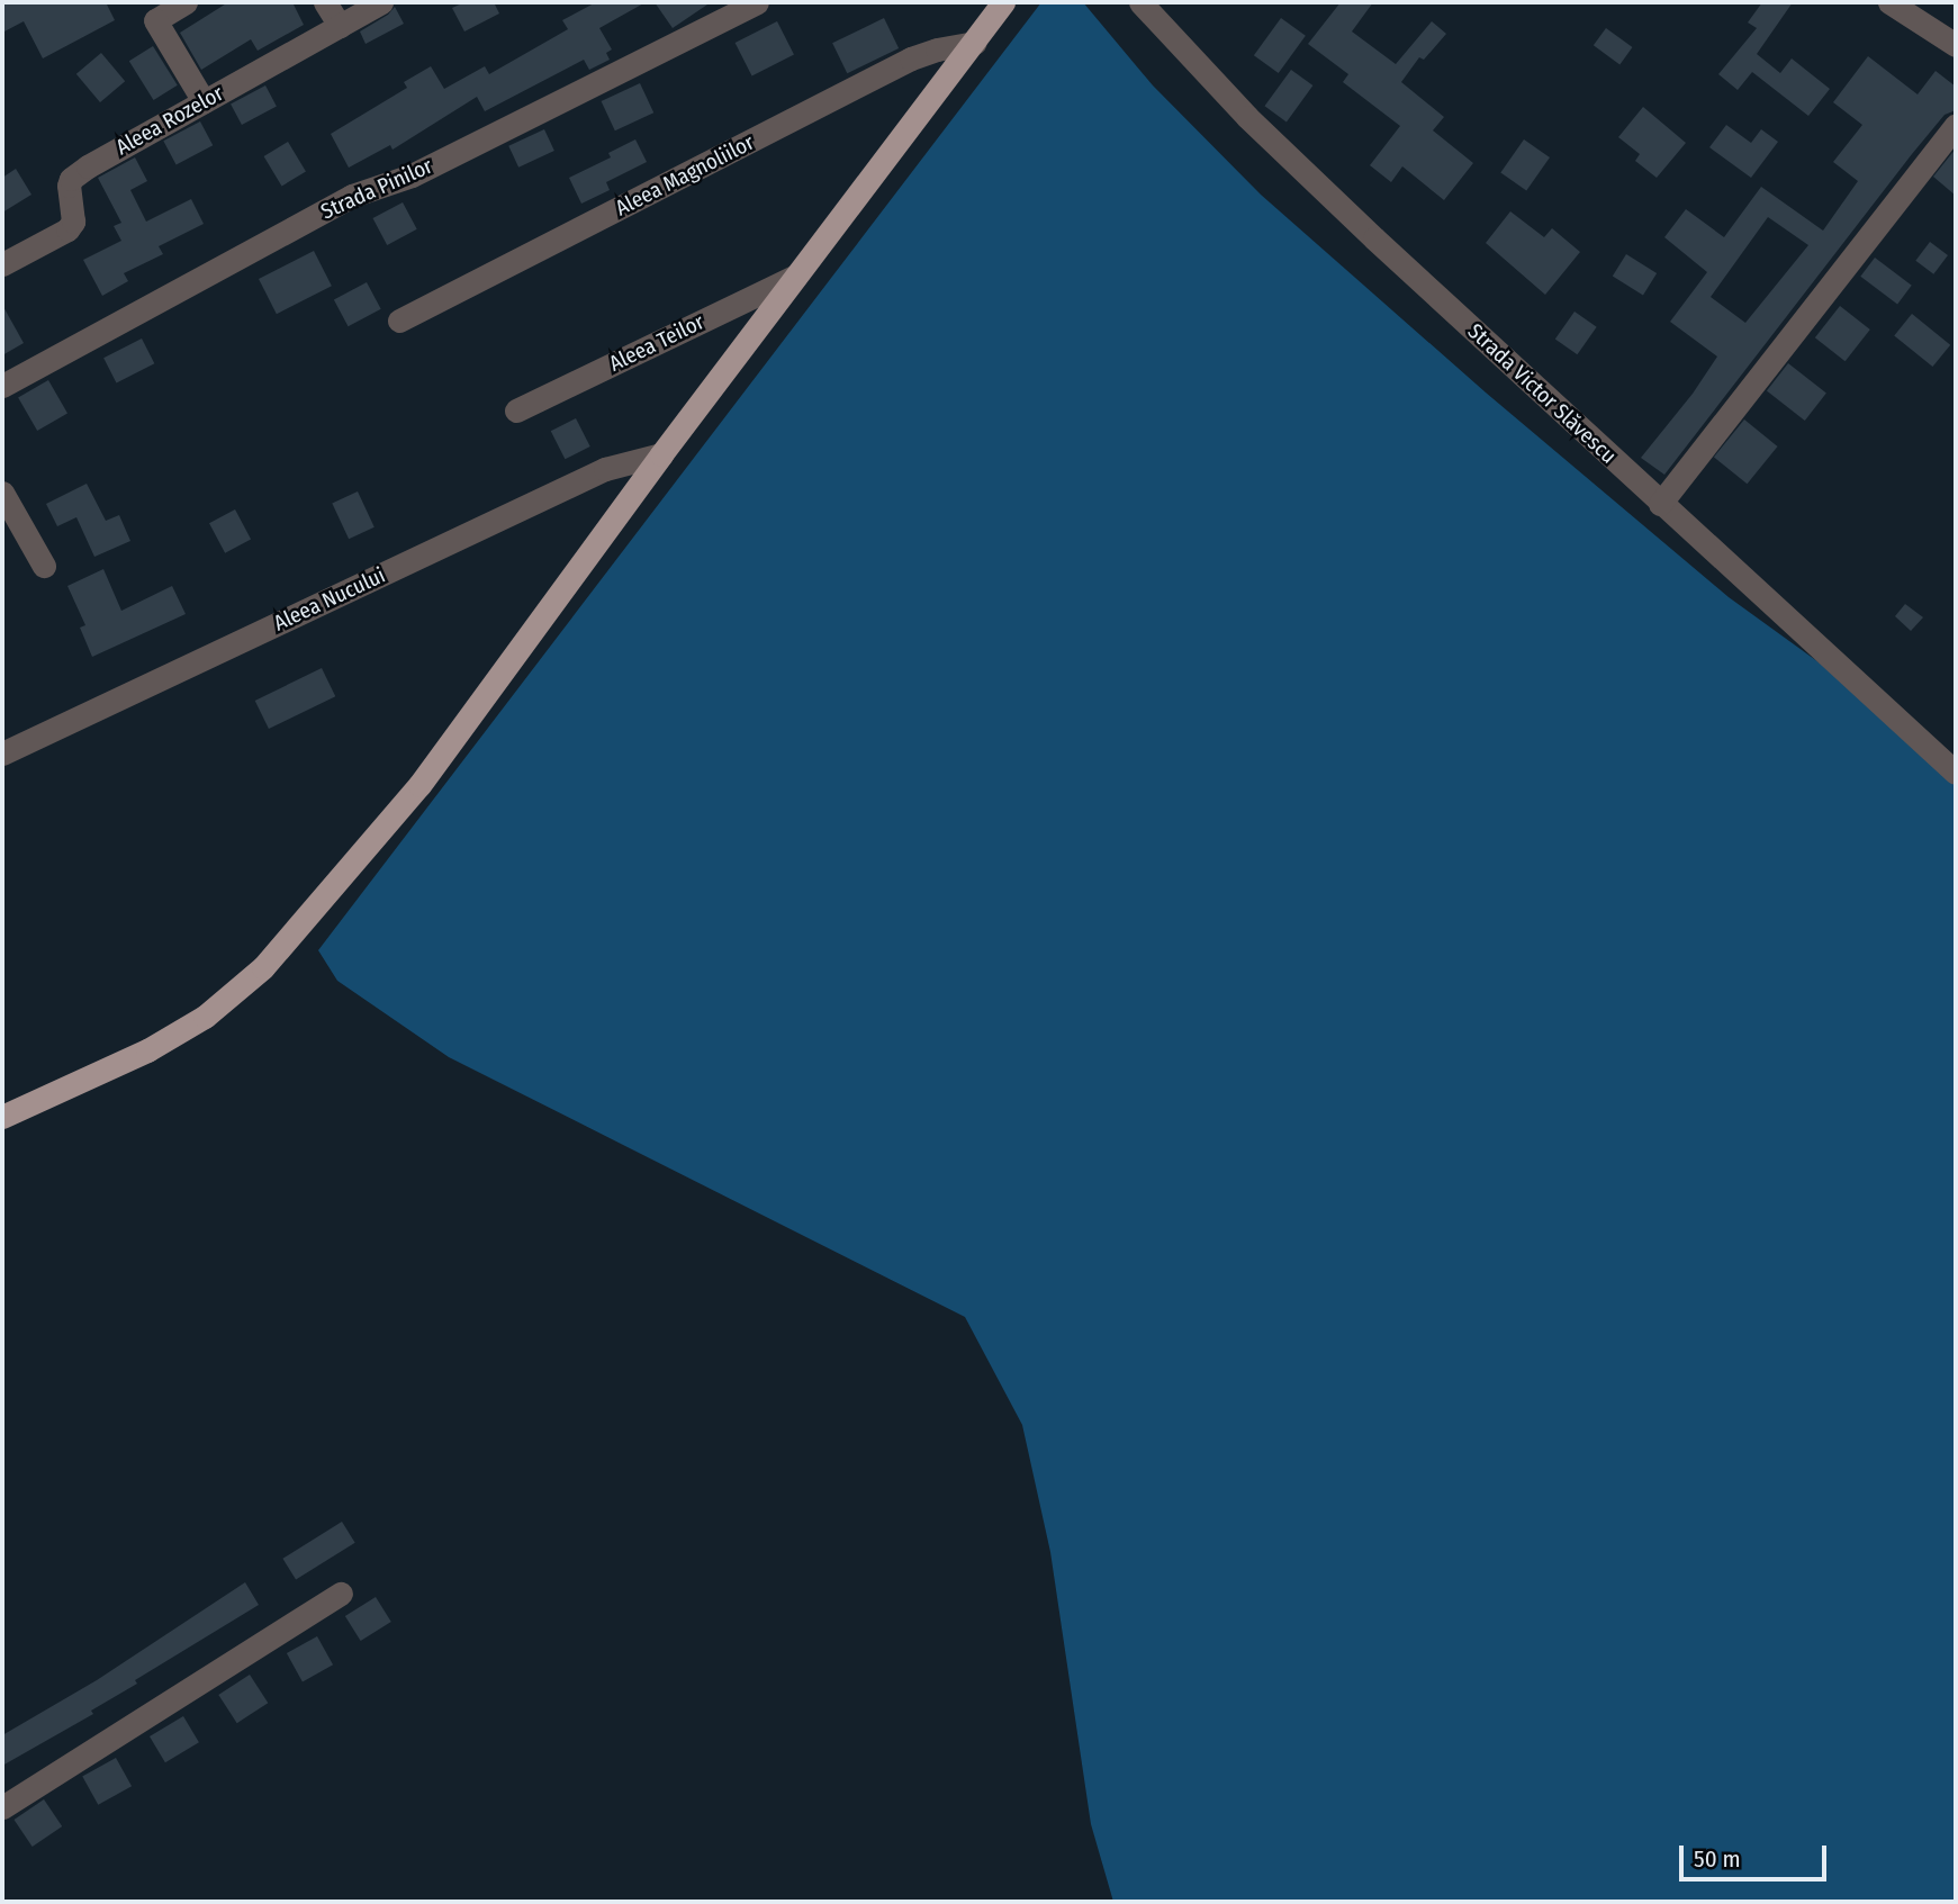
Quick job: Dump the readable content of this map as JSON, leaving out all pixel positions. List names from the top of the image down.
{
  "streets": {
    "street": [
      "Aleea Rozelor",
      "Aleea Magnoliilor",
      "Strada Pinilor",
      "Aleea Teilor",
      "Strada Victor Slăvescu",
      "Aleea Nucului"
    ]
  },
  "scale_bar": "50 m"
}
